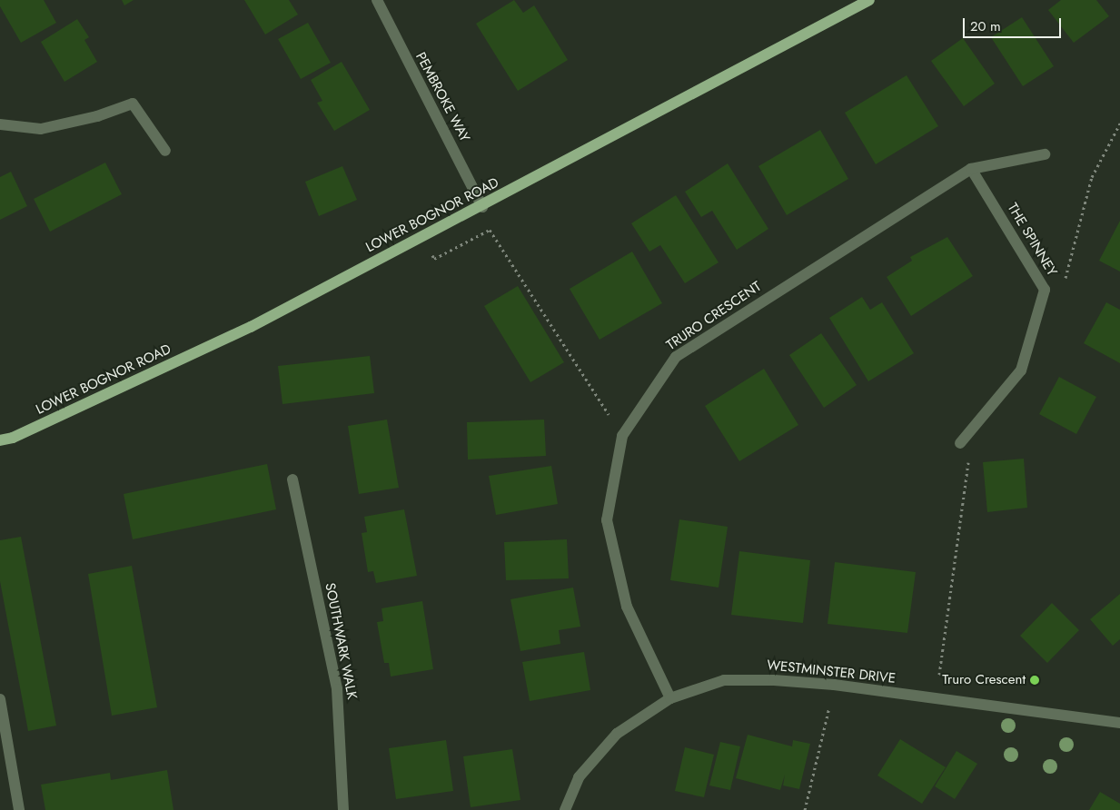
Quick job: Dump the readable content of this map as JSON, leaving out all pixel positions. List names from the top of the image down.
{
  "streets": {
    "main road": ["LOWER BOGNOR ROAD"],
    "street": [
      "PEMBROKE WAY",
      "THE SPINNEY",
      "TRURO CRESCENT",
      "SOUTHWARK WALK",
      "WESTMINSTER DRIVE"
    ]
  },
  "crossings": [
    ["PEMBROKE WAY", "LOWER BOGNOR ROAD"],
    ["THE SPINNEY", "TRURO CRESCENT"],
    ["TRURO CRESCENT", "WESTMINSTER DRIVE"]
  ],
  "places": ["Truro Crescent"],
  "scale_bar": "20 m"
}
